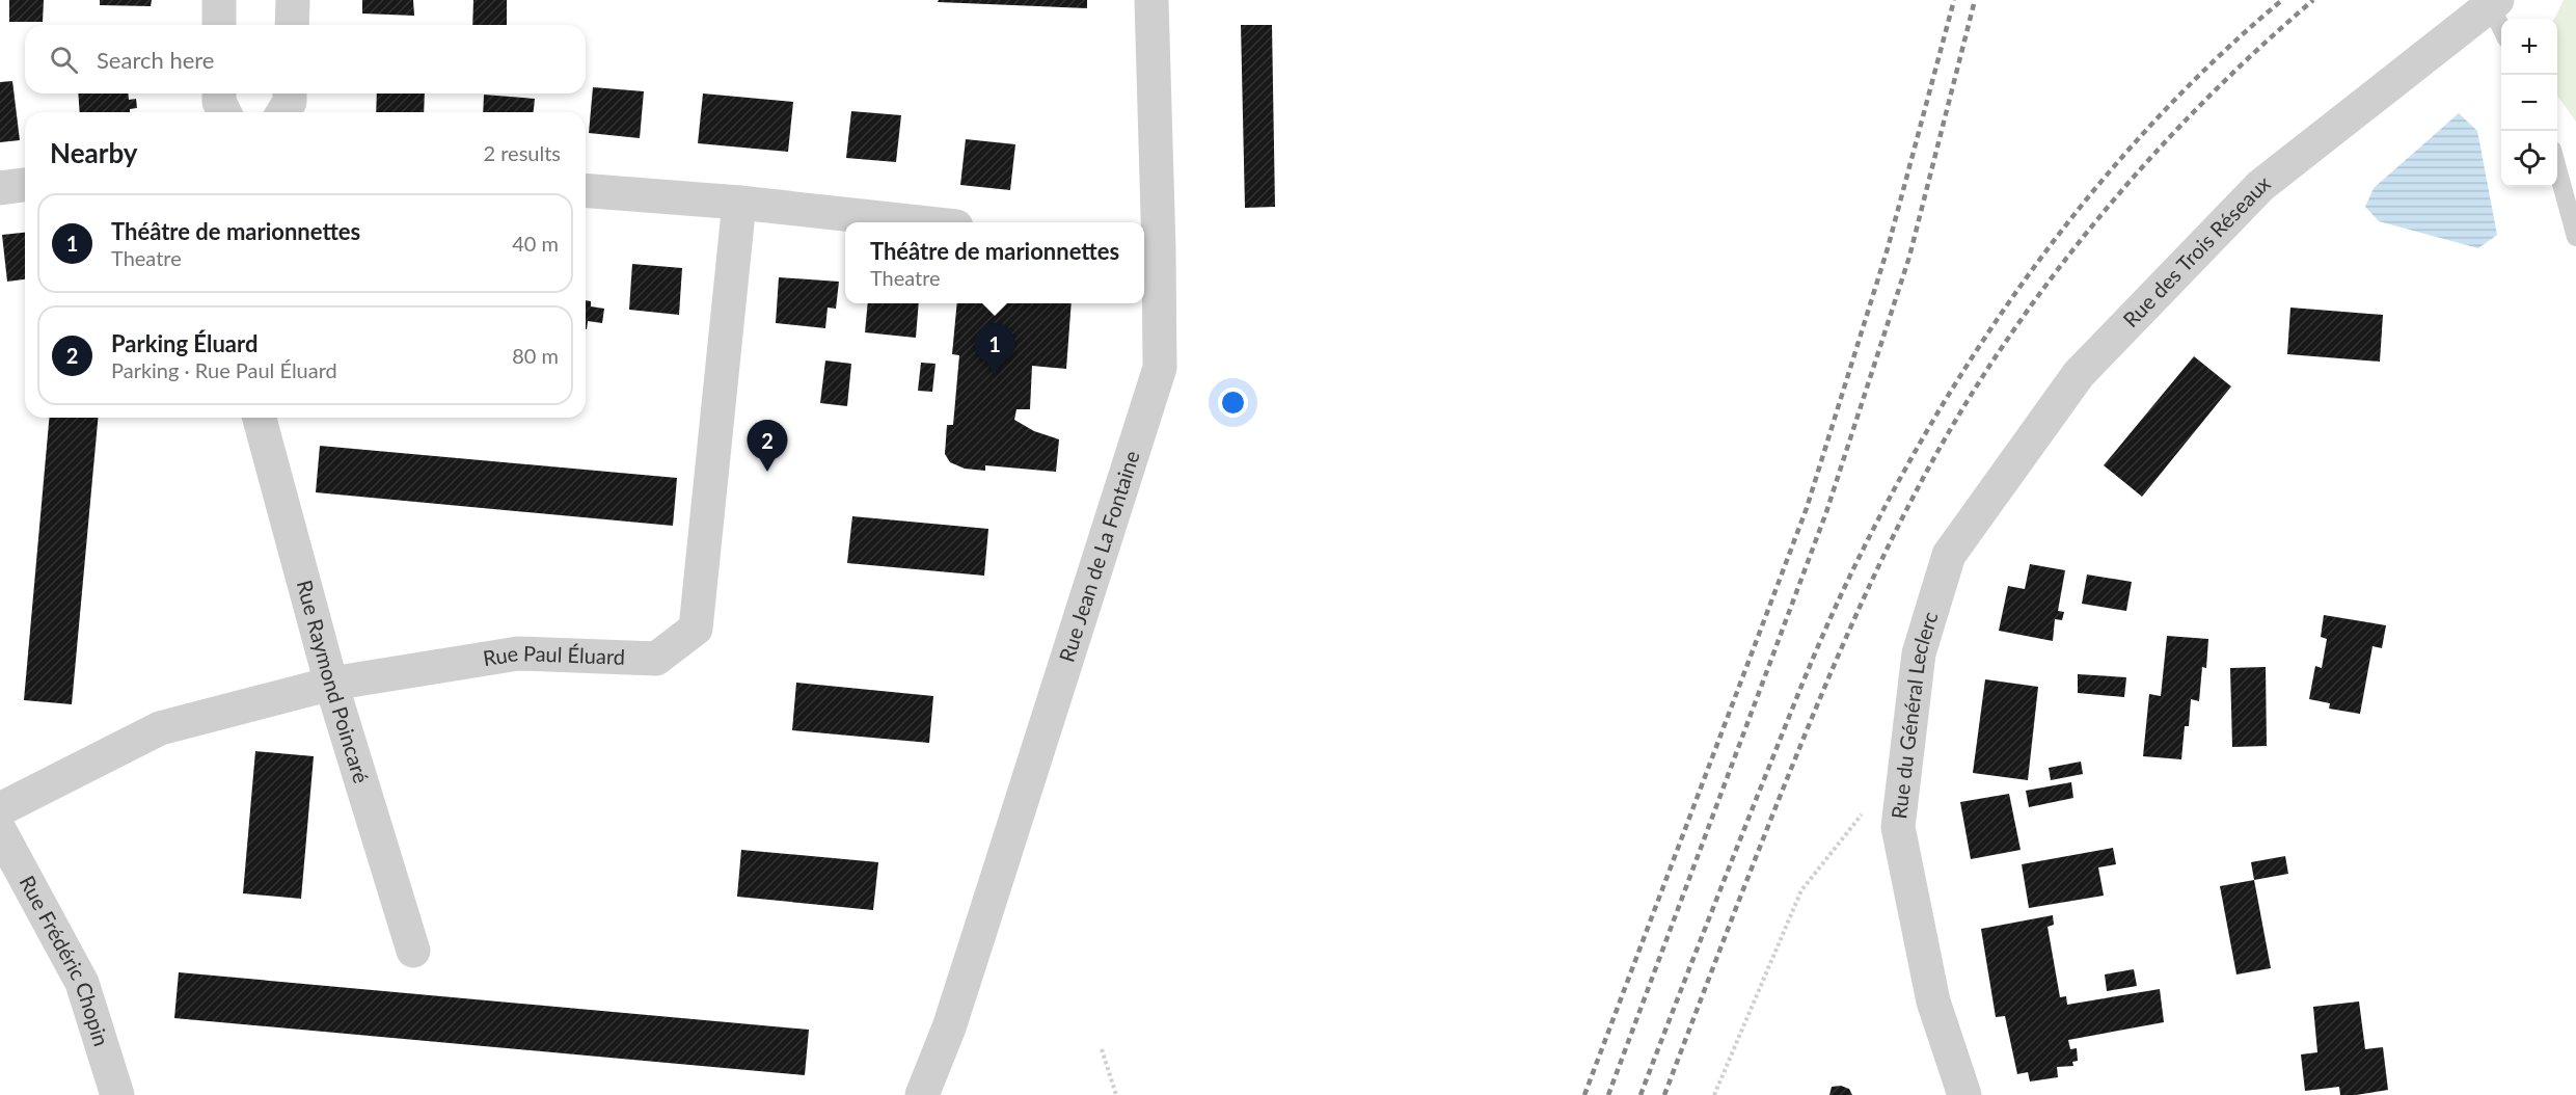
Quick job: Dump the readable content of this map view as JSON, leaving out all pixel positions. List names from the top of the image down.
{
  "streets": {
    "street": [
      "Rue des Trois Réseaux",
      "Rue Jean de La Fontaine",
      "Rue Paul Éluard",
      "Rue Raymond Poincaré",
      "Rue du Général Leclerc",
      "Rue Frédéric Chopin"
    ]
  },
  "crossings": [
    ["Rue des Trois Réseaux", "Rue du Général Leclerc"],
    ["Rue Paul Éluard", "Rue Raymond Poincaré"]
  ],
  "page": {
    "map_buttons": ["+", "−"],
    "search": "Search here",
    "heading": ["Nearby", "2 results"],
    "list": [
      {
        "mark": "1",
        "name": "Théâtre de marionnettes",
        "note": "Theatre",
        "value": "40 m"
      },
      {
        "mark": "2",
        "name": "Parking Éluard",
        "note": "Parking · Rue Paul Éluard",
        "value": "80 m"
      }
    ],
    "popup": ["Théâtre de marionnettes", "Theatre"],
    "pins": ["1", "2"]
  }
}
